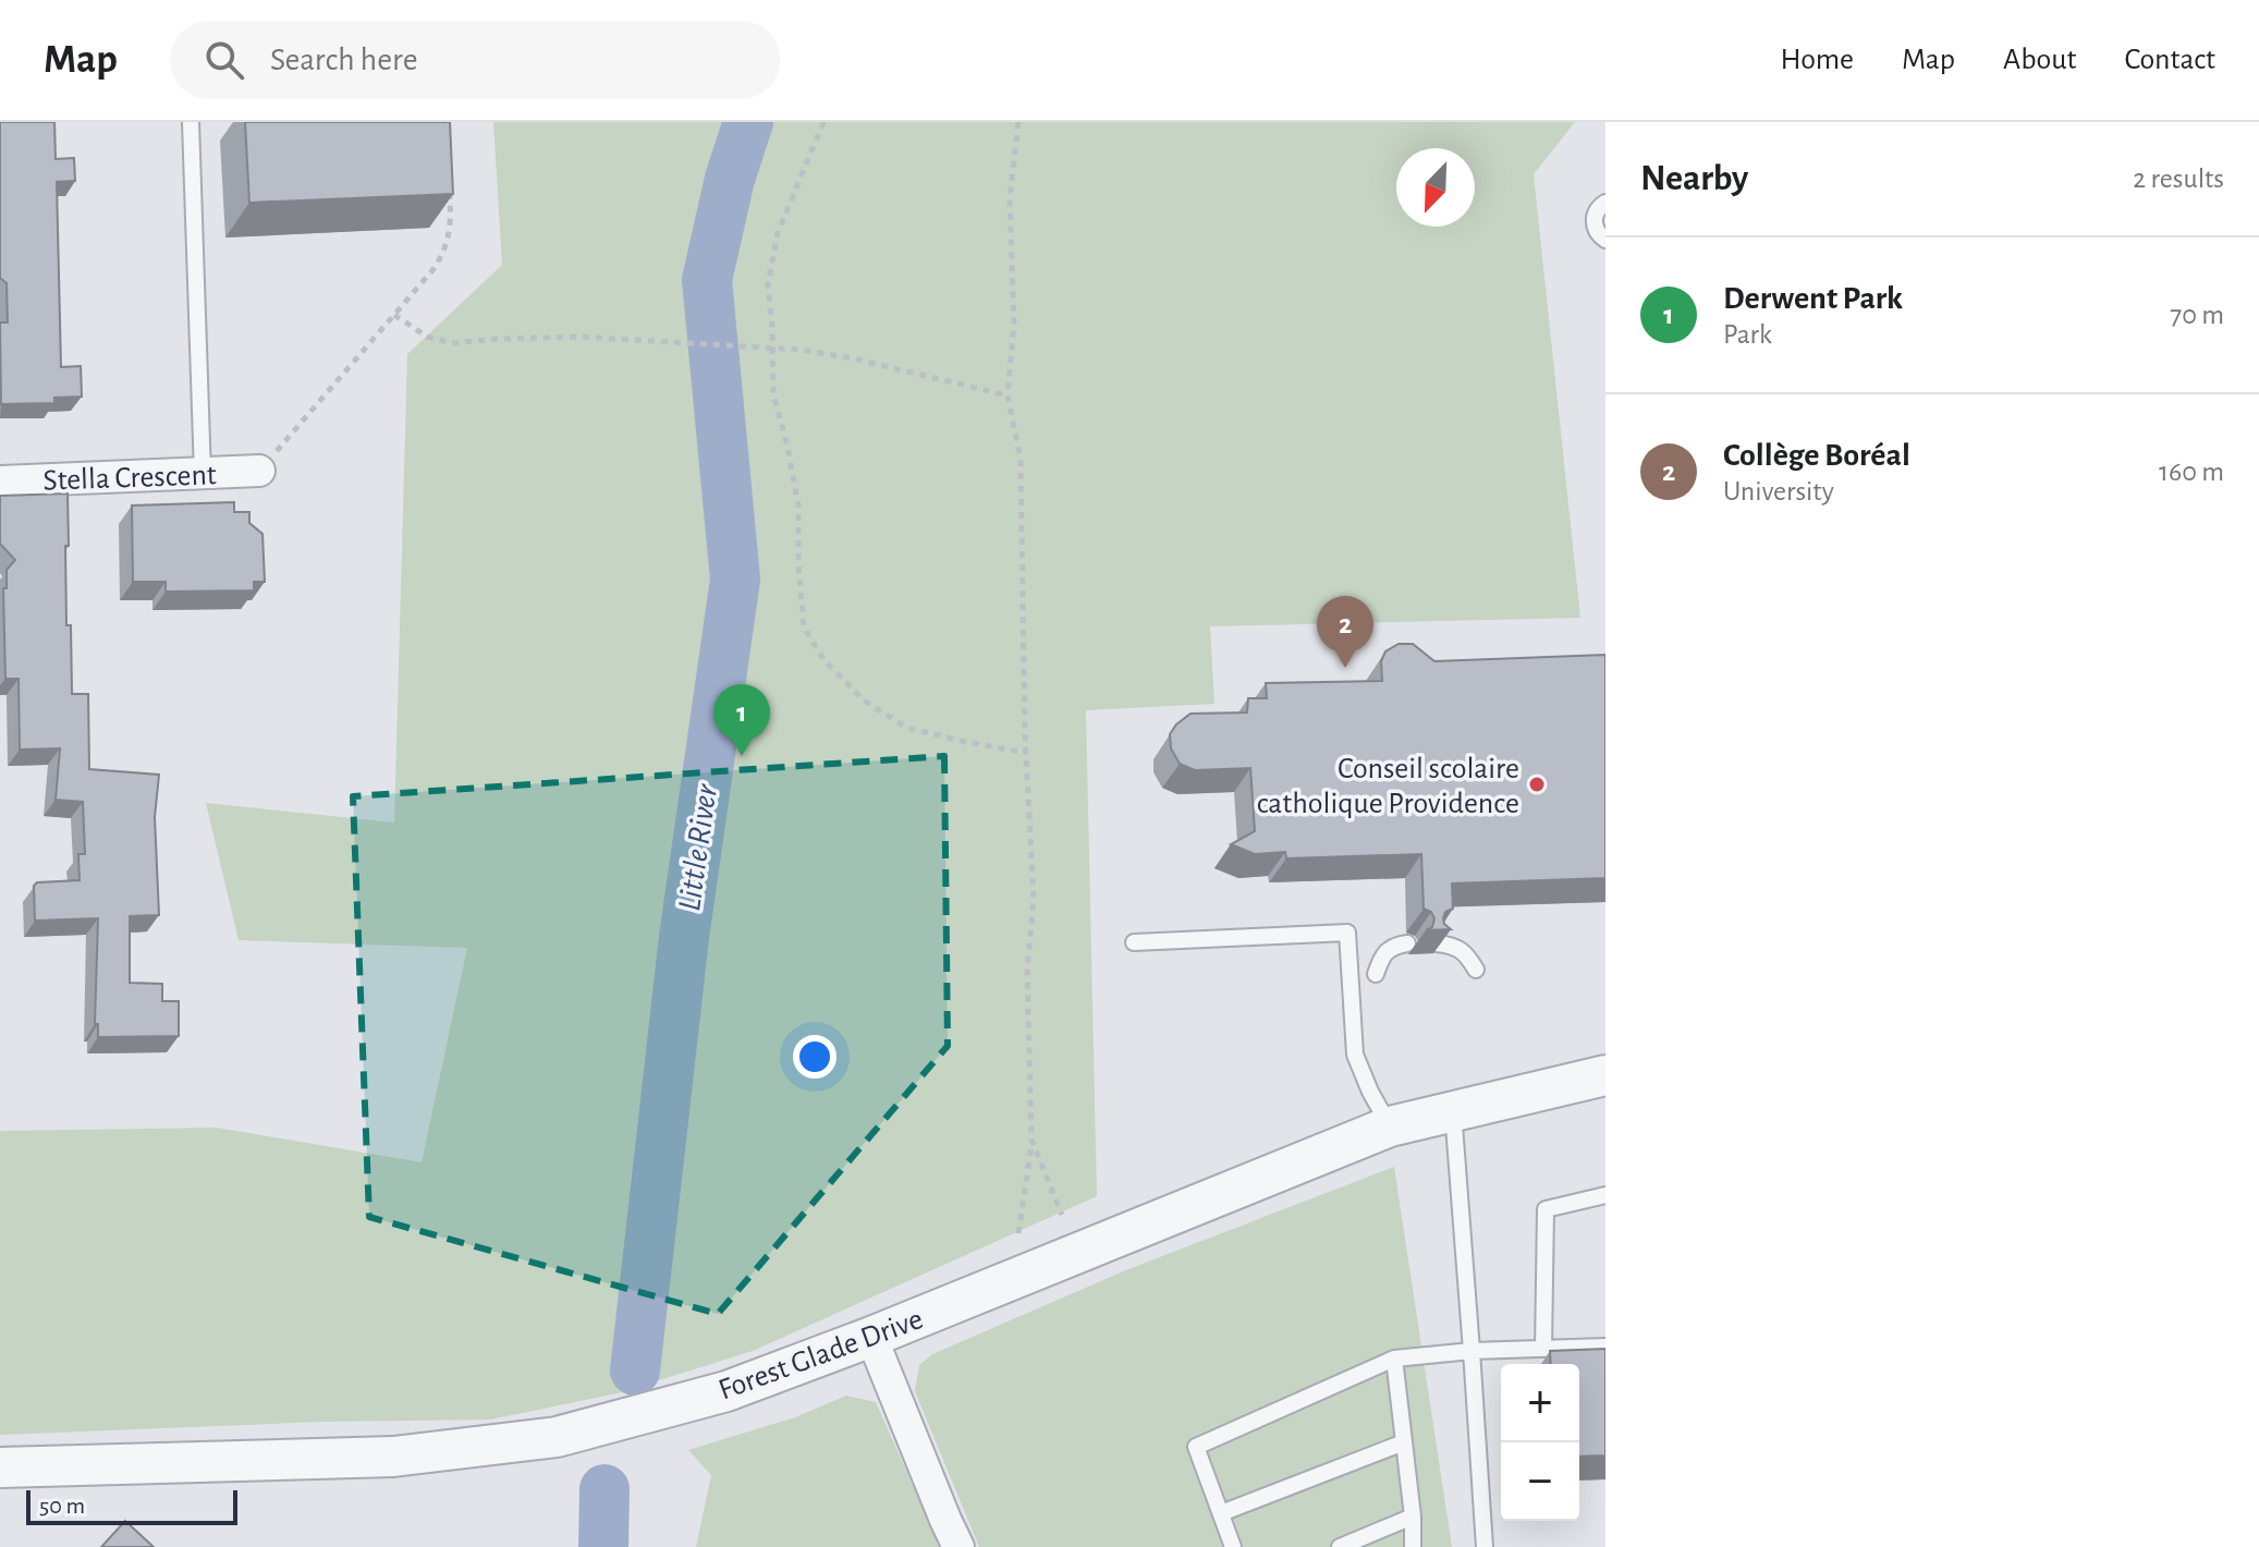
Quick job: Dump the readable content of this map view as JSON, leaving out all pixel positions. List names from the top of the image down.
{
  "streets": {
    "street": ["Stella Crescent", "Forest Glade Drive"]
  },
  "water": ["Little River"],
  "places": ["Conseil scolaire catholique Providence"],
  "scale_bar": "50 m",
  "north": "bottom left",
  "page": {
    "header": "Map",
    "search": "Search here",
    "nav": [
      "Home",
      "Map",
      "About",
      "Contact"
    ],
    "heading": ["Nearby", "2 results"],
    "list": [
      {
        "mark": "1",
        "name": "Derwent Park",
        "note": "Park",
        "value": "70 m"
      },
      {
        "mark": "2",
        "name": "Collège Boréal",
        "note": "University",
        "value": "160 m"
      }
    ],
    "pins": ["2", "1"],
    "map_buttons": ["+", "−"],
    "scale": "50 m"
  }
}
